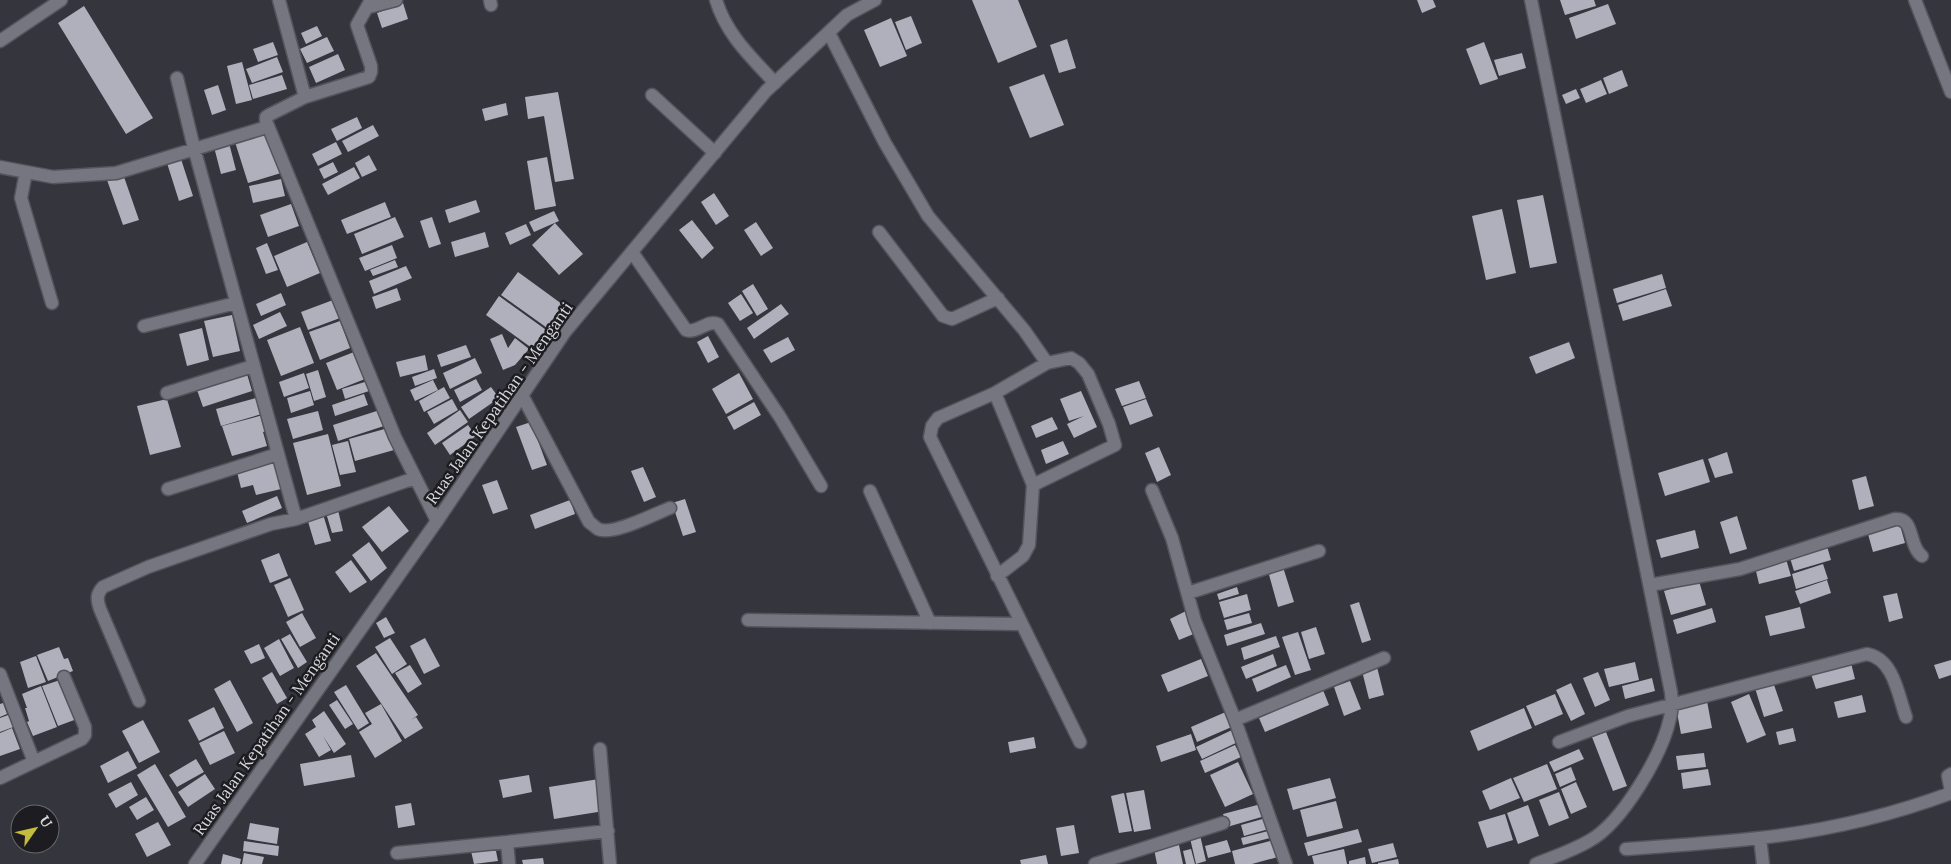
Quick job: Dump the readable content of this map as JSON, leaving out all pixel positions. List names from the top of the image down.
{
  "streets": {
    "street": ["Ruas Jalan Kepatihan - Menganti"]
  },
  "north": "top right"
}
